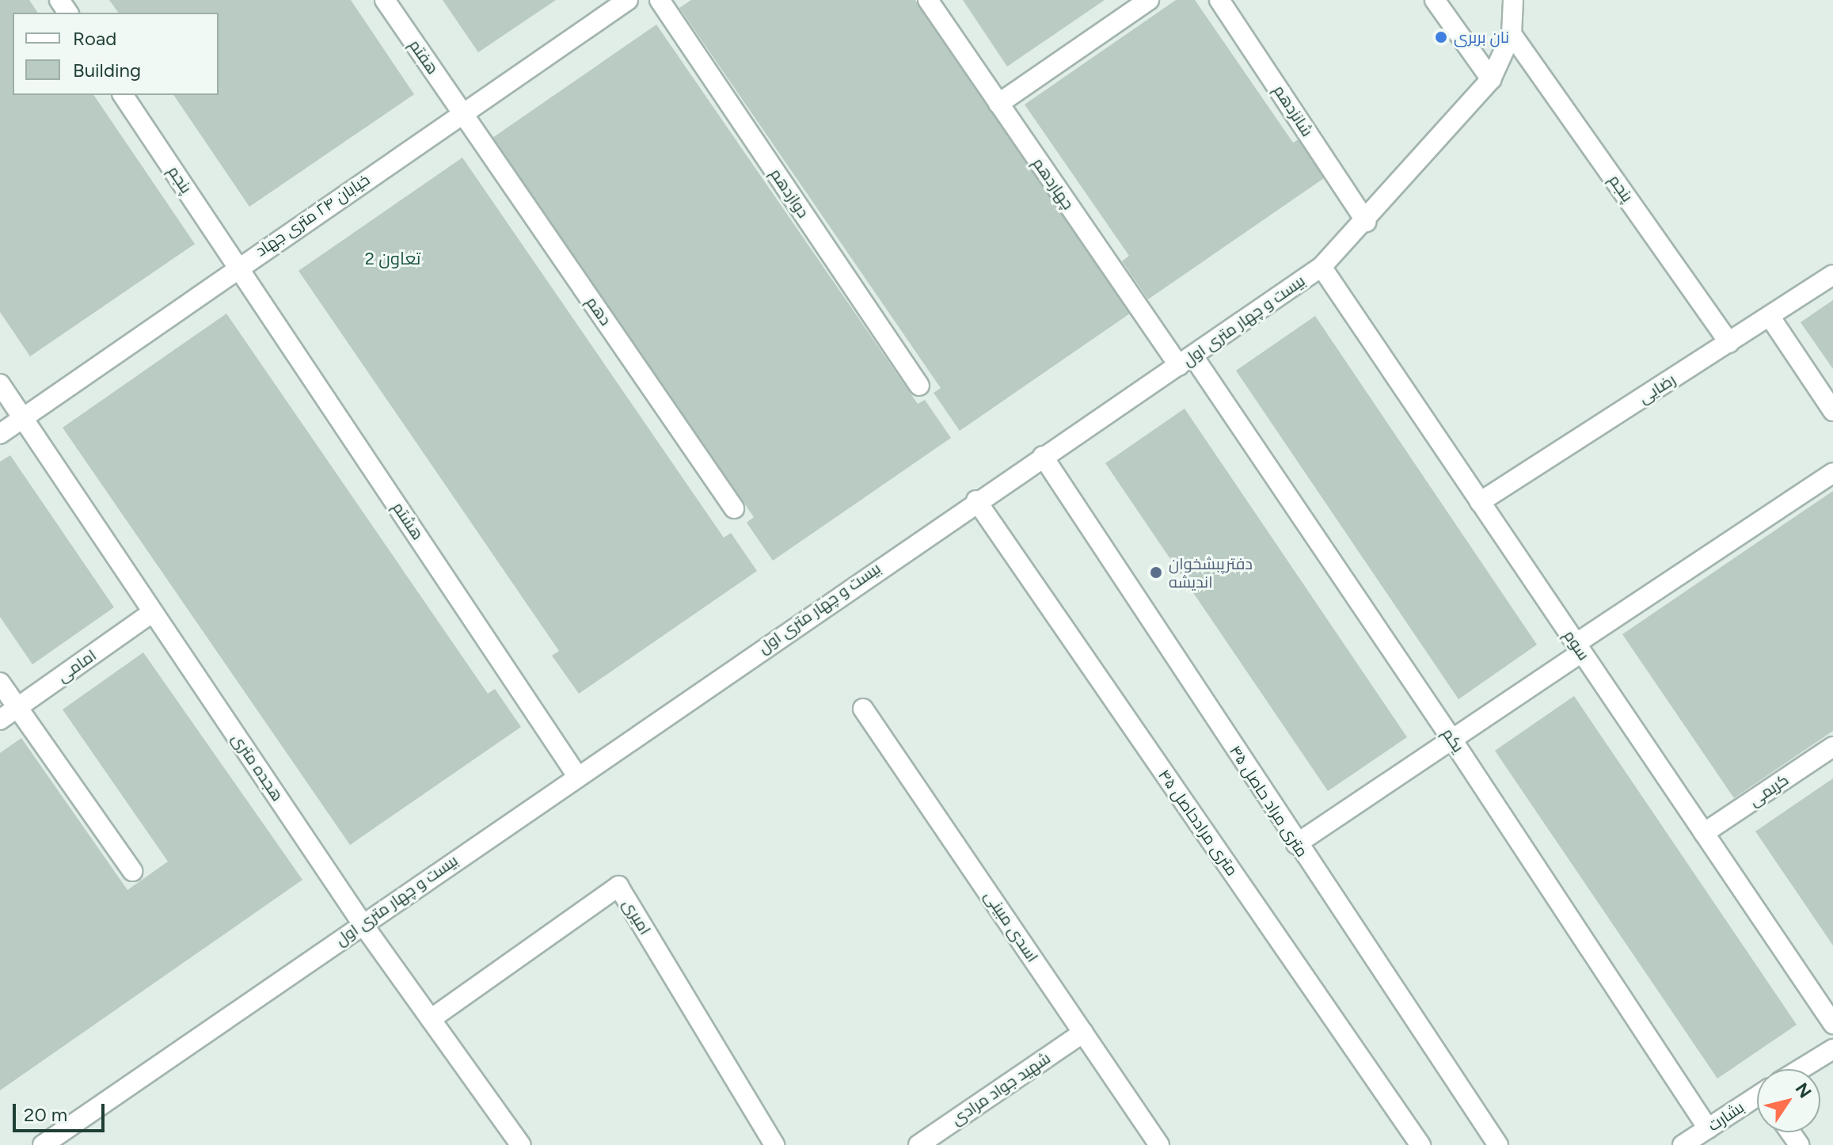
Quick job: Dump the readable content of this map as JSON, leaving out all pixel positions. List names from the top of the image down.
{
  "streets": {
    "street": [
      "هفتم",
      "شانزدهم",
      "پنجم",
      "چهاردهم",
      "دوازدهم",
      "خیابان ۲۴ متری جهاد",
      "دهم",
      "بیست و چهار متری اول",
      "رضایی",
      "هشتم",
      "سوم",
      "امامی",
      "یکم",
      "هجده متری",
      "کریمی",
      "۴۵ متری مراد حاصل",
      "۴۵ متری مرادحاصل",
      "امیری",
      "اسدی مبینی",
      "شهید جواد مرادی",
      "بشارت"
    ]
  },
  "crossings": [
    ["هفتم", "خیابان ۲۴ متری جهاد"],
    ["هفتم", "دهم"],
    ["شانزدهم", "بیست و چهار متری اول"],
    ["پنجم", "خیابان ۲۴ متری جهاد"],
    ["پنجم", "بیست و چهار متری اول"],
    ["پنجم", "رضایی"],
    ["پنجم", "هشتم"],
    ["چهاردهم", "بیست و چهار متری اول"],
    ["چهاردهم", "یکم"],
    ["خیابان ۲۴ متری جهاد", "دهم"],
    ["خیابان ۲۴ متری جهاد", "هشتم"],
    ["خیابان ۲۴ متری جهاد", "هجده متری"],
    ["بیست و چهار متری اول", "هشتم"],
    ["بیست و چهار متری اول", "سوم"],
    ["بیست و چهار متری اول", "یکم"],
    ["بیست و چهار متری اول", "هجده متری"],
    ["بیست و چهار متری اول", "۴۵ متری مراد حاصل"],
    ["بیست و چهار متری اول", "۴۵ متری مرادحاصل"],
    ["رضایی", "سوم"],
    ["سوم", "کریمی"],
    ["امامی", "هجده متری"],
    ["یکم", "بشارت"],
    ["هجده متری", "امیری"],
    ["اسدی مبینی", "شهید جواد مرادی"]
  ],
  "districts": ["تعاون 2"],
  "places": ["نان بربری", "دفترپبشخوان اندیشه"],
  "legend": ["Road", "Building"],
  "scale_bar": "20 m",
  "north": "top right"
}
